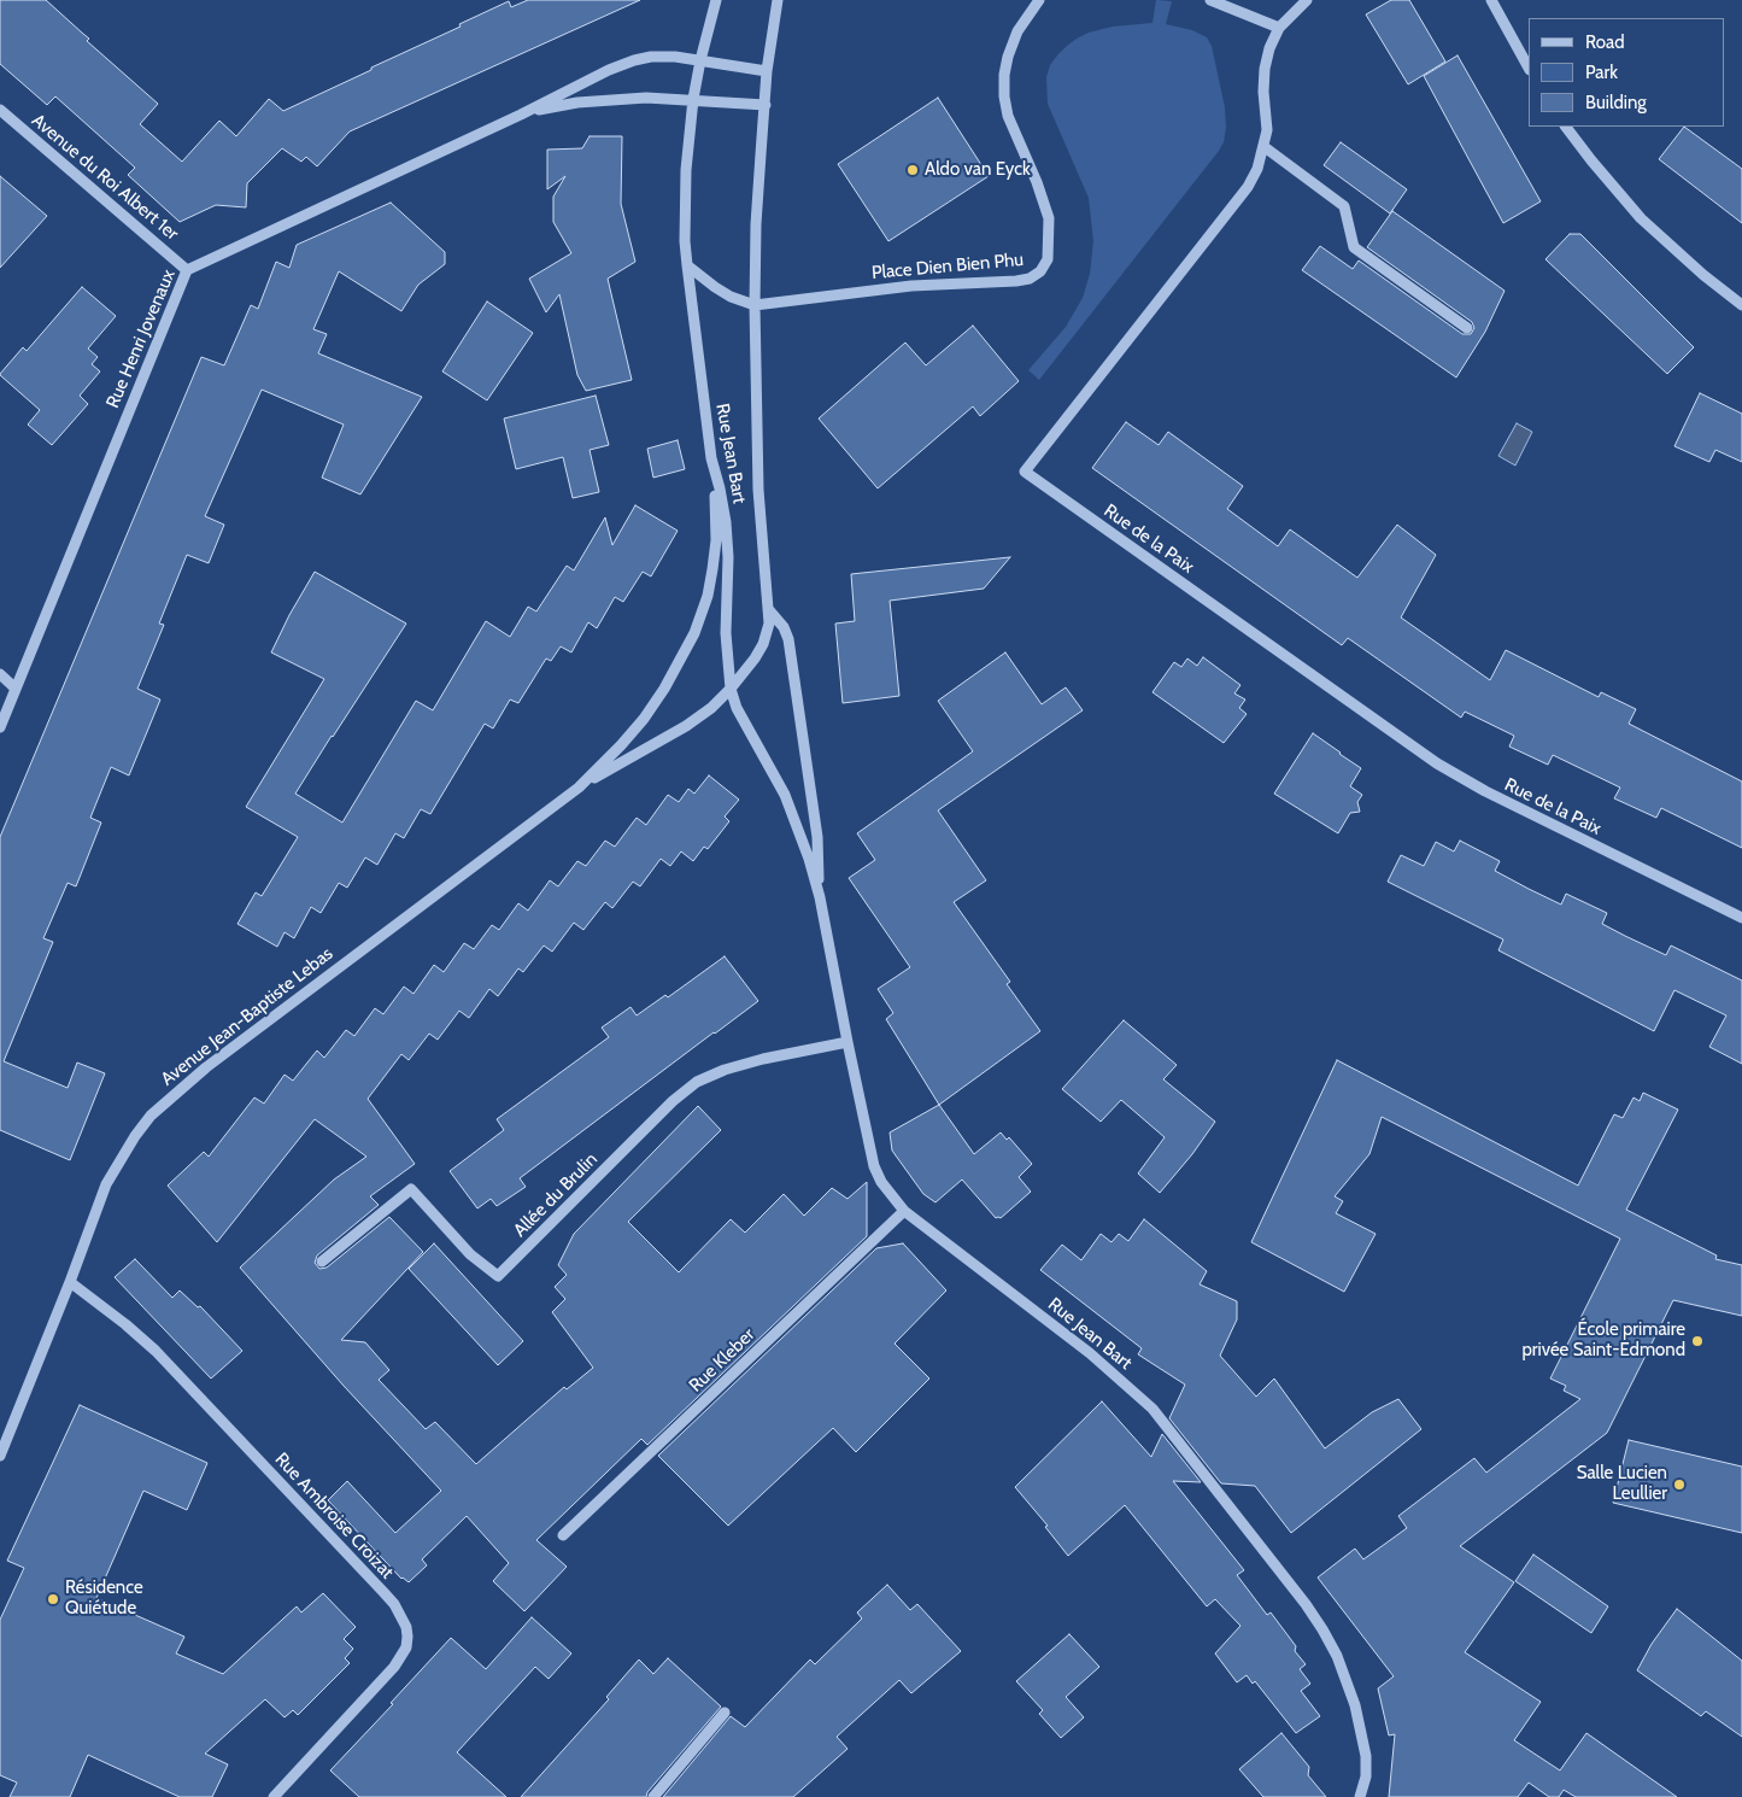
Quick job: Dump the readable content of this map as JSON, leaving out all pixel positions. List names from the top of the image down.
{
  "streets": {
    "street": [
      "Avenue du Roi Albert 1er",
      "Place Dien Bien Phu",
      "Rue Henri Jovenaux",
      "Rue Jean Bart",
      "Rue de la Paix",
      "Avenue Jean-Baptiste Lebas",
      "Allée du Brulin",
      "Rue Kleber",
      "Rue Ambroise Croizat"
    ]
  },
  "crossings": [
    ["Avenue du Roi Albert 1er", "Rue Henri Jovenaux"],
    ["Place Dien Bien Phu", "Rue Jean Bart"],
    ["Rue Henri Jovenaux", "Rue Jean Bart"],
    ["Rue Jean Bart", "Avenue Jean-Baptiste Lebas"],
    ["Rue Jean Bart", "Allée du Brulin"],
    ["Rue Jean Bart", "Rue Kleber"],
    ["Avenue Jean-Baptiste Lebas", "Rue Ambroise Croizat"]
  ],
  "places": [
    "Aldo van Eyck",
    "École primaire privée Saint-Edmond",
    "Salle Lucien Leullier",
    "Résidence Quiétude"
  ],
  "legend": ["Road", "Park", "Building"]
}
